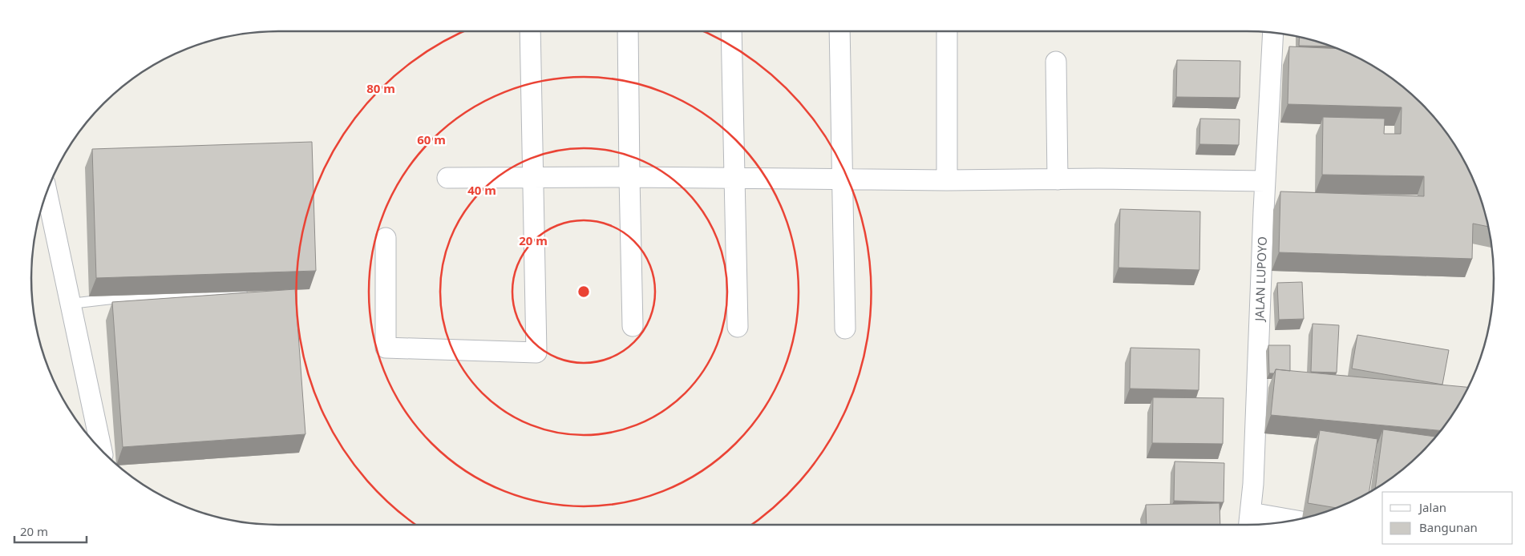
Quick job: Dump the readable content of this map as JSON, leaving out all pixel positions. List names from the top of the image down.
{
  "streets": {
    "street": ["JALAN LUPOYO"]
  },
  "legend": ["Jalan", "Bangunan"],
  "scale_bar": "20 m",
  "rings": [
    "80 m",
    "60 m",
    "40 m",
    "20 m"
  ]
}
